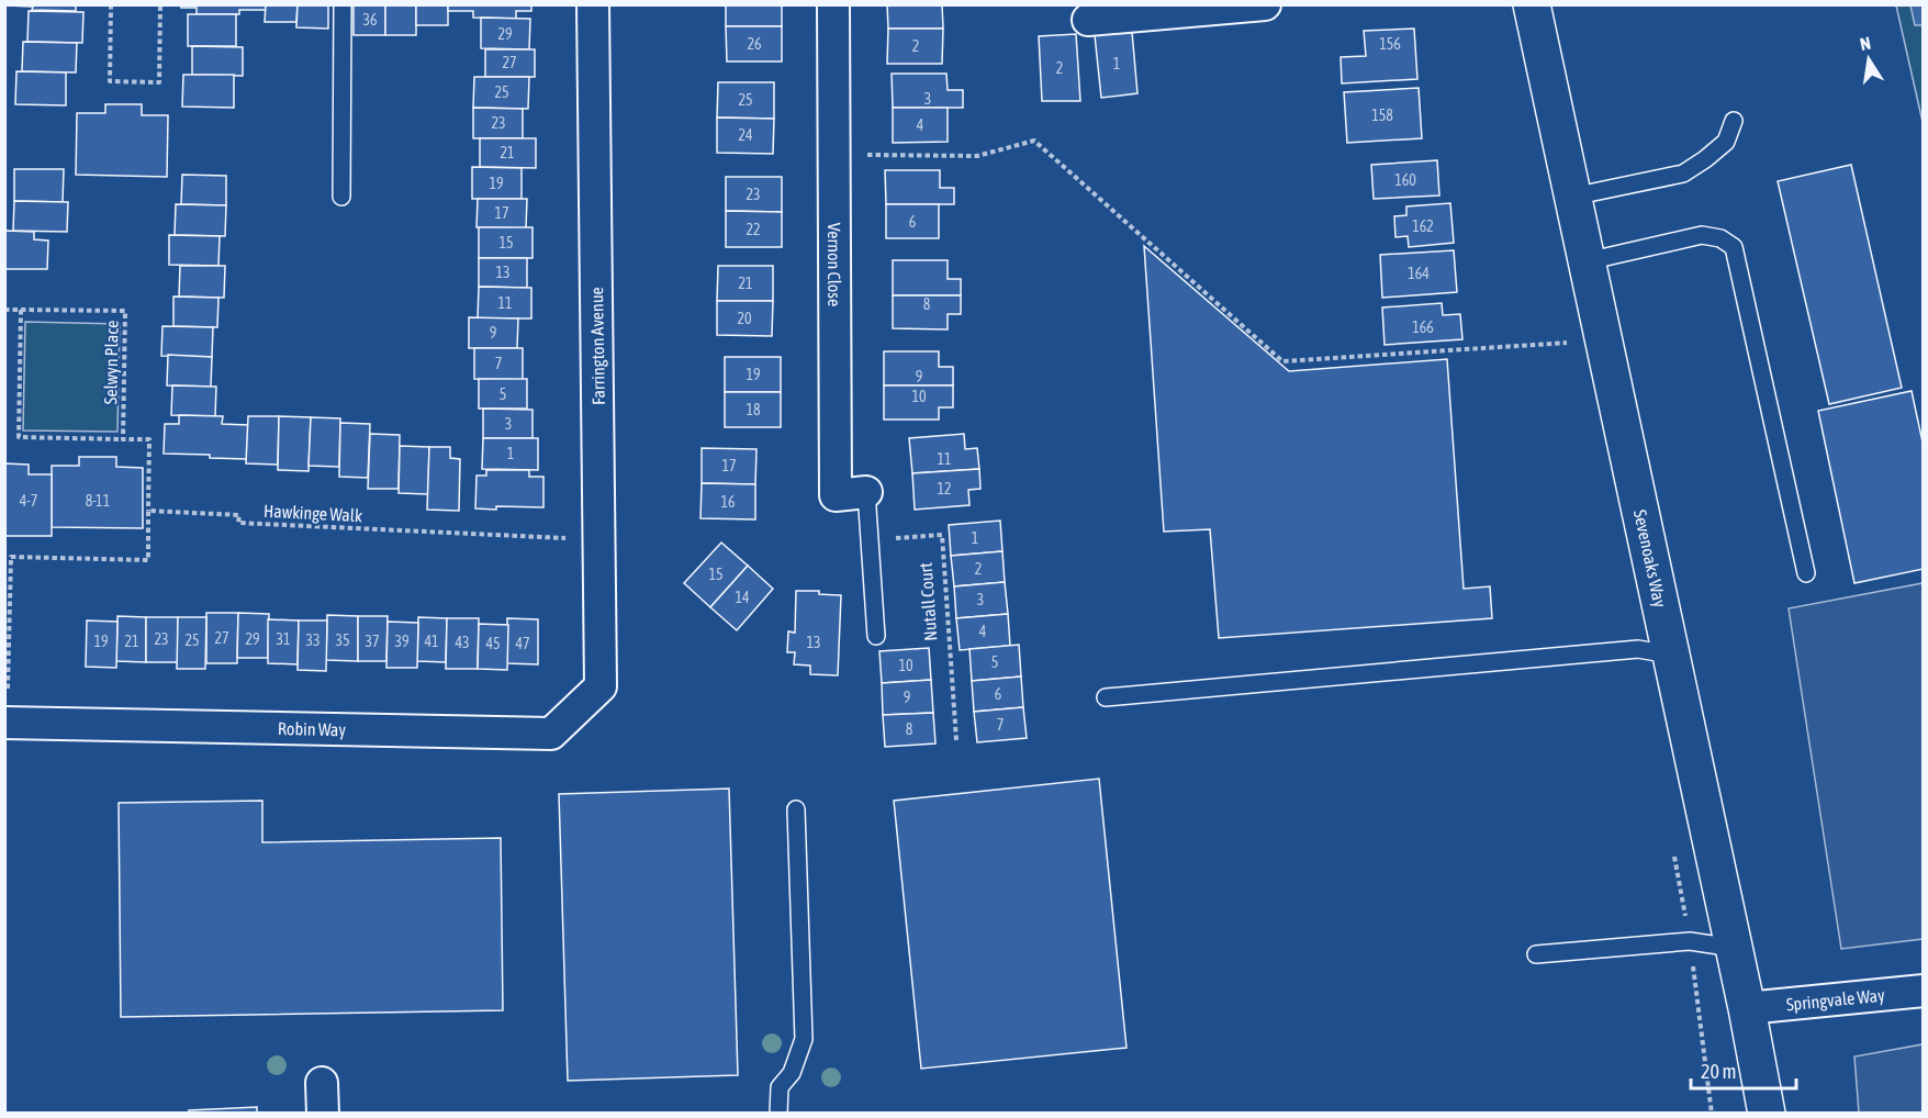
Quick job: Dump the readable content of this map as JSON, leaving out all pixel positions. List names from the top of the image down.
{
  "streets": {
    "main road": ["Sevenoaks Way"],
    "street": [
      "Vernon Close",
      "Farrington Avenue",
      "Robin Way",
      "Springvale Way"
    ],
    "path": ["Selwyn Place", "Hawkinge Walk", "Nutall Court"]
  },
  "crossings": [
    ["Farrington Avenue", "Hawkinge Walk"],
    ["Farrington Avenue", "Robin Way"],
    ["Sevenoaks Way", "Springvale Way"]
  ],
  "house_numbers": [
    "36",
    "29",
    "26",
    "156",
    "2",
    "27",
    "1",
    "2",
    "25",
    "3",
    "25",
    "158",
    "23",
    "4",
    "24",
    "21",
    "160",
    "19",
    "23",
    "17",
    "6",
    "162",
    "22",
    "15",
    "13",
    "164",
    "21",
    "11",
    "8",
    "20",
    "166",
    "9",
    "7",
    "19",
    "9",
    "5",
    "10",
    "18",
    "3",
    "1",
    "11",
    "17",
    "12",
    "4-7",
    "8-11",
    "16",
    "1",
    "2",
    "15",
    "14",
    "3",
    "4",
    "27",
    "23",
    "29",
    "31",
    "25",
    "33",
    "35",
    "19",
    "21",
    "37",
    "39",
    "41",
    "43",
    "13",
    "45",
    "47",
    "5",
    "10",
    "6",
    "9",
    "7",
    "8"
  ],
  "scale_bar": "20 m",
  "north": "top"
}
